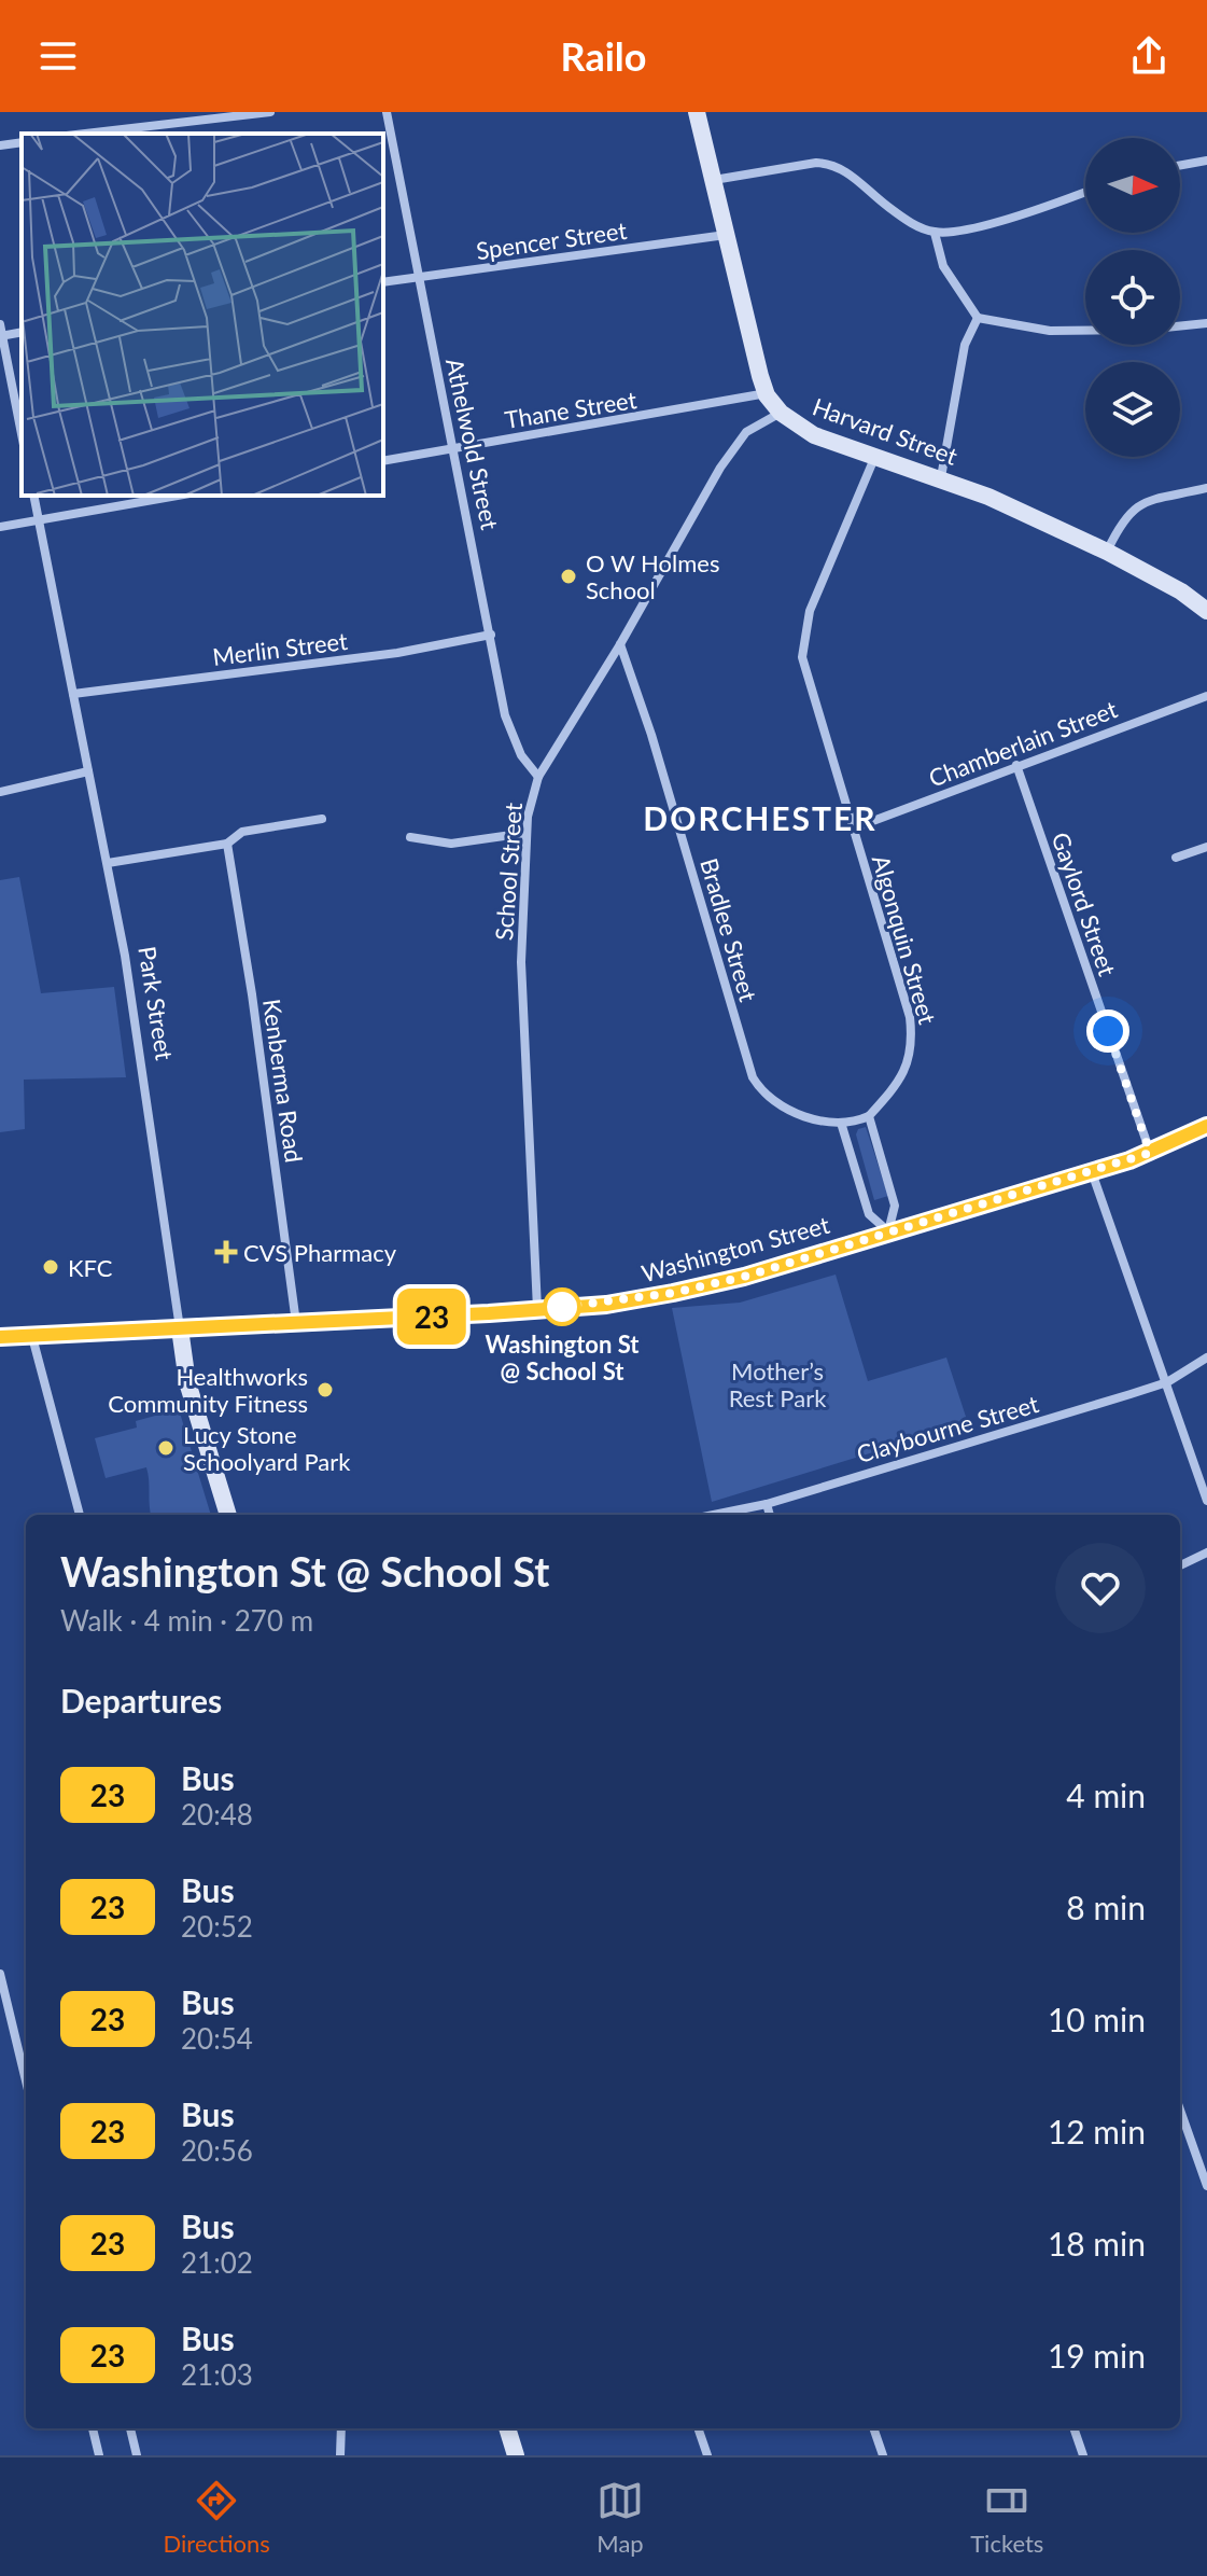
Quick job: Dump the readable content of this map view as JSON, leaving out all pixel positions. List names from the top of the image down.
{
  "streets": {
    "main road": ["Harvard Street", "Park Street", "Washington Street"],
    "street": [
      "Spencer Street",
      "Thane Street",
      "Athelwold Street",
      "Merlin Street",
      "Chamberlain Street",
      "School Street",
      "Gaylord Street",
      "Bradlee Street",
      "Algonquin Street",
      "Kenberma Road",
      "Claybourne Street"
    ]
  },
  "crossings": [
    ["Spencer Street", "Harvard Street"],
    ["Spencer Street", "Athelwold Street"],
    ["Thane Street", "Harvard Street"],
    ["Thane Street", "Athelwold Street"],
    ["Harvard Street", "School Street"],
    ["Harvard Street", "Algonquin Street"],
    ["Athelwold Street", "Merlin Street"],
    ["Athelwold Street", "School Street"],
    ["Merlin Street", "Park Street"],
    ["Chamberlain Street", "Gaylord Street"],
    ["Chamberlain Street", "Algonquin Street"],
    ["School Street", "Bradlee Street"],
    ["School Street", "Washington Street"],
    ["Gaylord Street", "Washington Street"],
    ["Bradlee Street", "Algonquin Street"],
    ["Park Street", "Washington Street"],
    ["Kenberma Road", "Washington Street"]
  ],
  "districts": ["DORCHESTER"],
  "parks": ["Mother’s Rest Park"],
  "places": {
    "other": [
      "O W Holmes School",
      "KFC",
      "Washington St @ School St",
      "Healthworks Community Fitness",
      "Lucy Stone Schoolyard Park"
    ],
    "health": ["CVS Pharmacy"]
  },
  "lines": ["bus line 23"],
  "north": "right",
  "page": {
    "header": "Railo",
    "on_map": "23",
    "heading": [
      ["Washington St @ School St", "Walk · 4 min · 270 m"],
      "Departures"
    ],
    "list": [
      {
        "mark": "23",
        "name": "Bus",
        "note": "20:48",
        "value": "4 min"
      },
      {
        "mark": "23",
        "name": "Bus",
        "note": "20:52",
        "value": "8 min"
      },
      {
        "mark": "23",
        "name": "Bus",
        "note": "20:54",
        "value": "10 min"
      },
      {
        "mark": "23",
        "name": "Bus",
        "note": "20:56",
        "value": "12 min"
      },
      {
        "mark": "23",
        "name": "Bus",
        "note": "21:02",
        "value": "18 min"
      },
      {
        "mark": "23",
        "name": "Bus",
        "note": "21:03",
        "value": "19 min"
      }
    ],
    "tabs": ["Directions", "Map", "Tickets"]
  }
}
